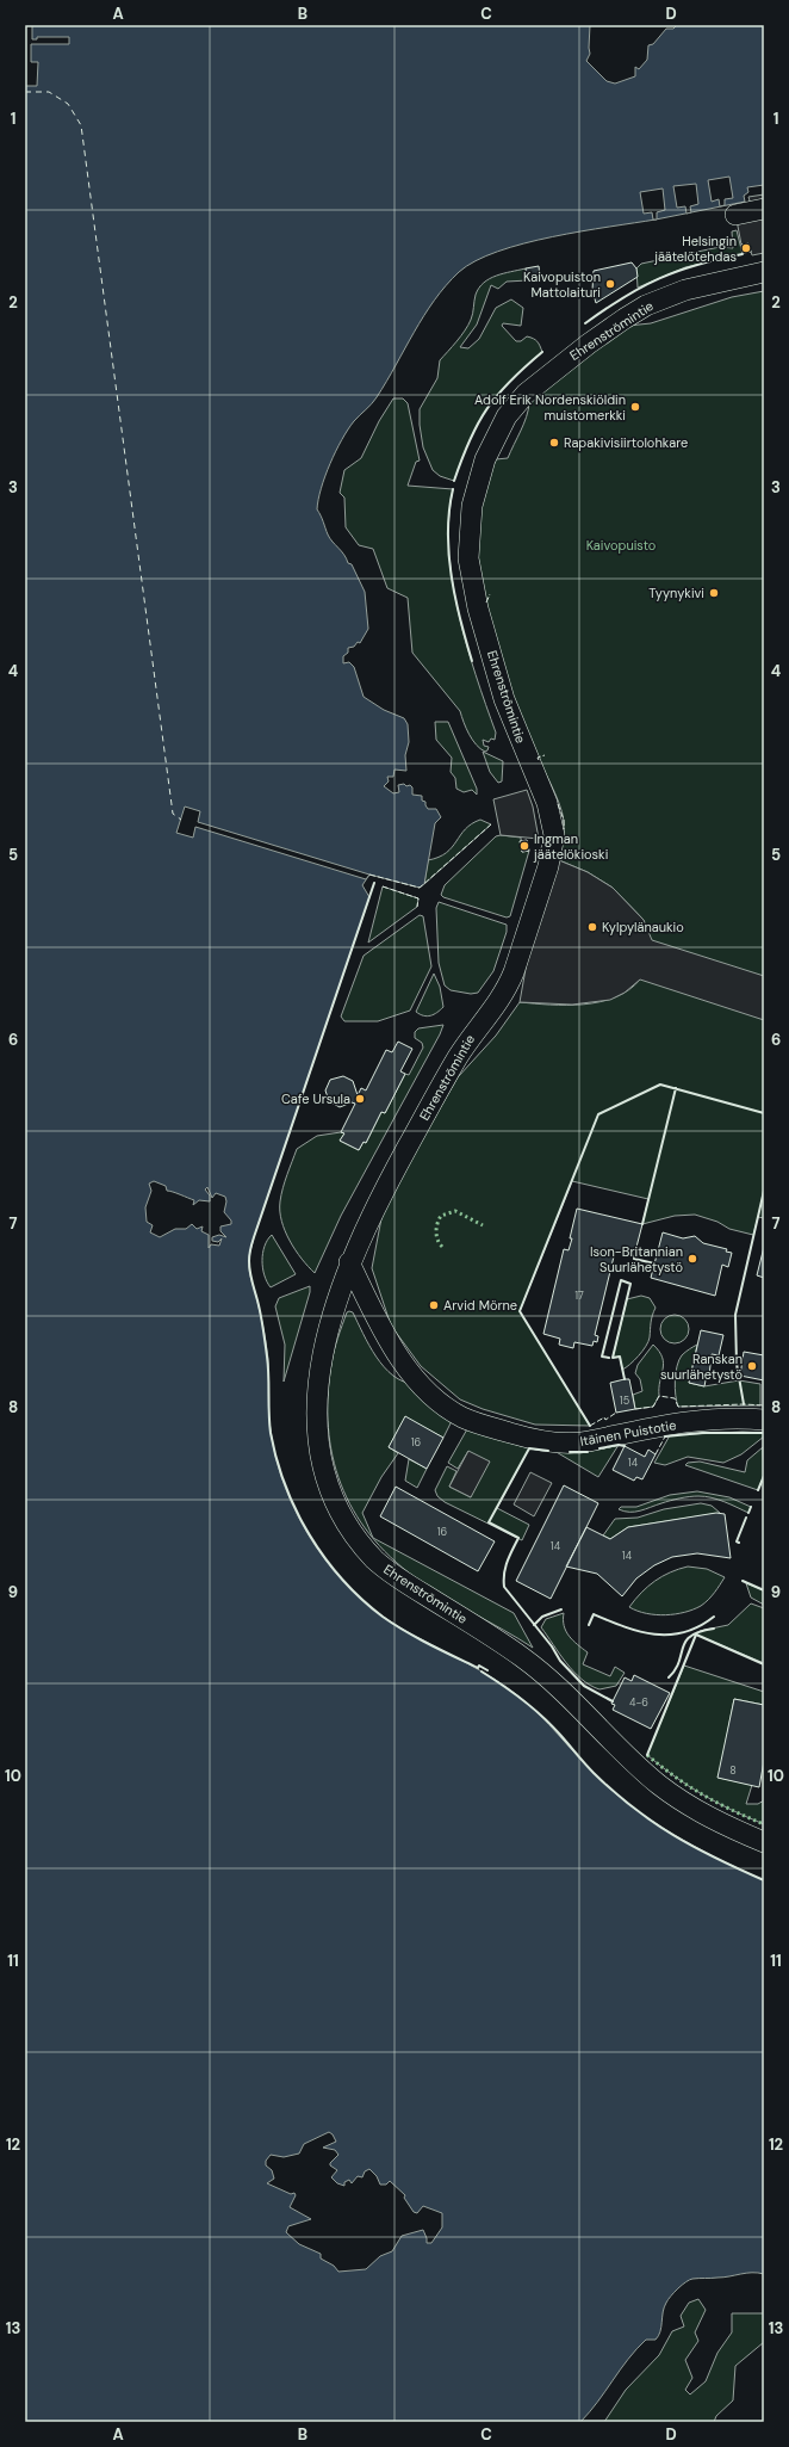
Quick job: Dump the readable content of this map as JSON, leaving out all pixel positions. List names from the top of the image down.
{
  "streets": {
    "street": ["Ehrenströmintie", "Itäinen Puistotie"]
  },
  "crossings": [
    ["Ehrenströmintie", "Itäinen Puistotie"]
  ],
  "parks": ["Kaivopuisto"],
  "places": [
    "Helsingin jäätelötehdas",
    "Kaivopuiston Mattolaituri",
    "Adolf Erik Nordenskiöldin muistomerkki",
    "Rapakivisiirtolohkare",
    "Tyynykivi",
    "Ingman jäätelökioski",
    "Kylpylänaukio",
    "Cafe Ursula",
    "Ison-Britannian Suurlähetystö",
    "Arvid Mörne",
    "Ranskan suurlähetystö"
  ],
  "house_numbers": [
    "17",
    "15",
    "16",
    "14",
    "16",
    "14",
    "14",
    "4-6",
    "8"
  ],
  "grid": {
    "columns": [
      "A",
      "B",
      "C",
      "D"
    ],
    "rows": [
      "1",
      "2",
      "3",
      "4",
      "5",
      "6",
      "7",
      "8",
      "9",
      "10",
      "11",
      "12",
      "13"
    ]
  }
}
